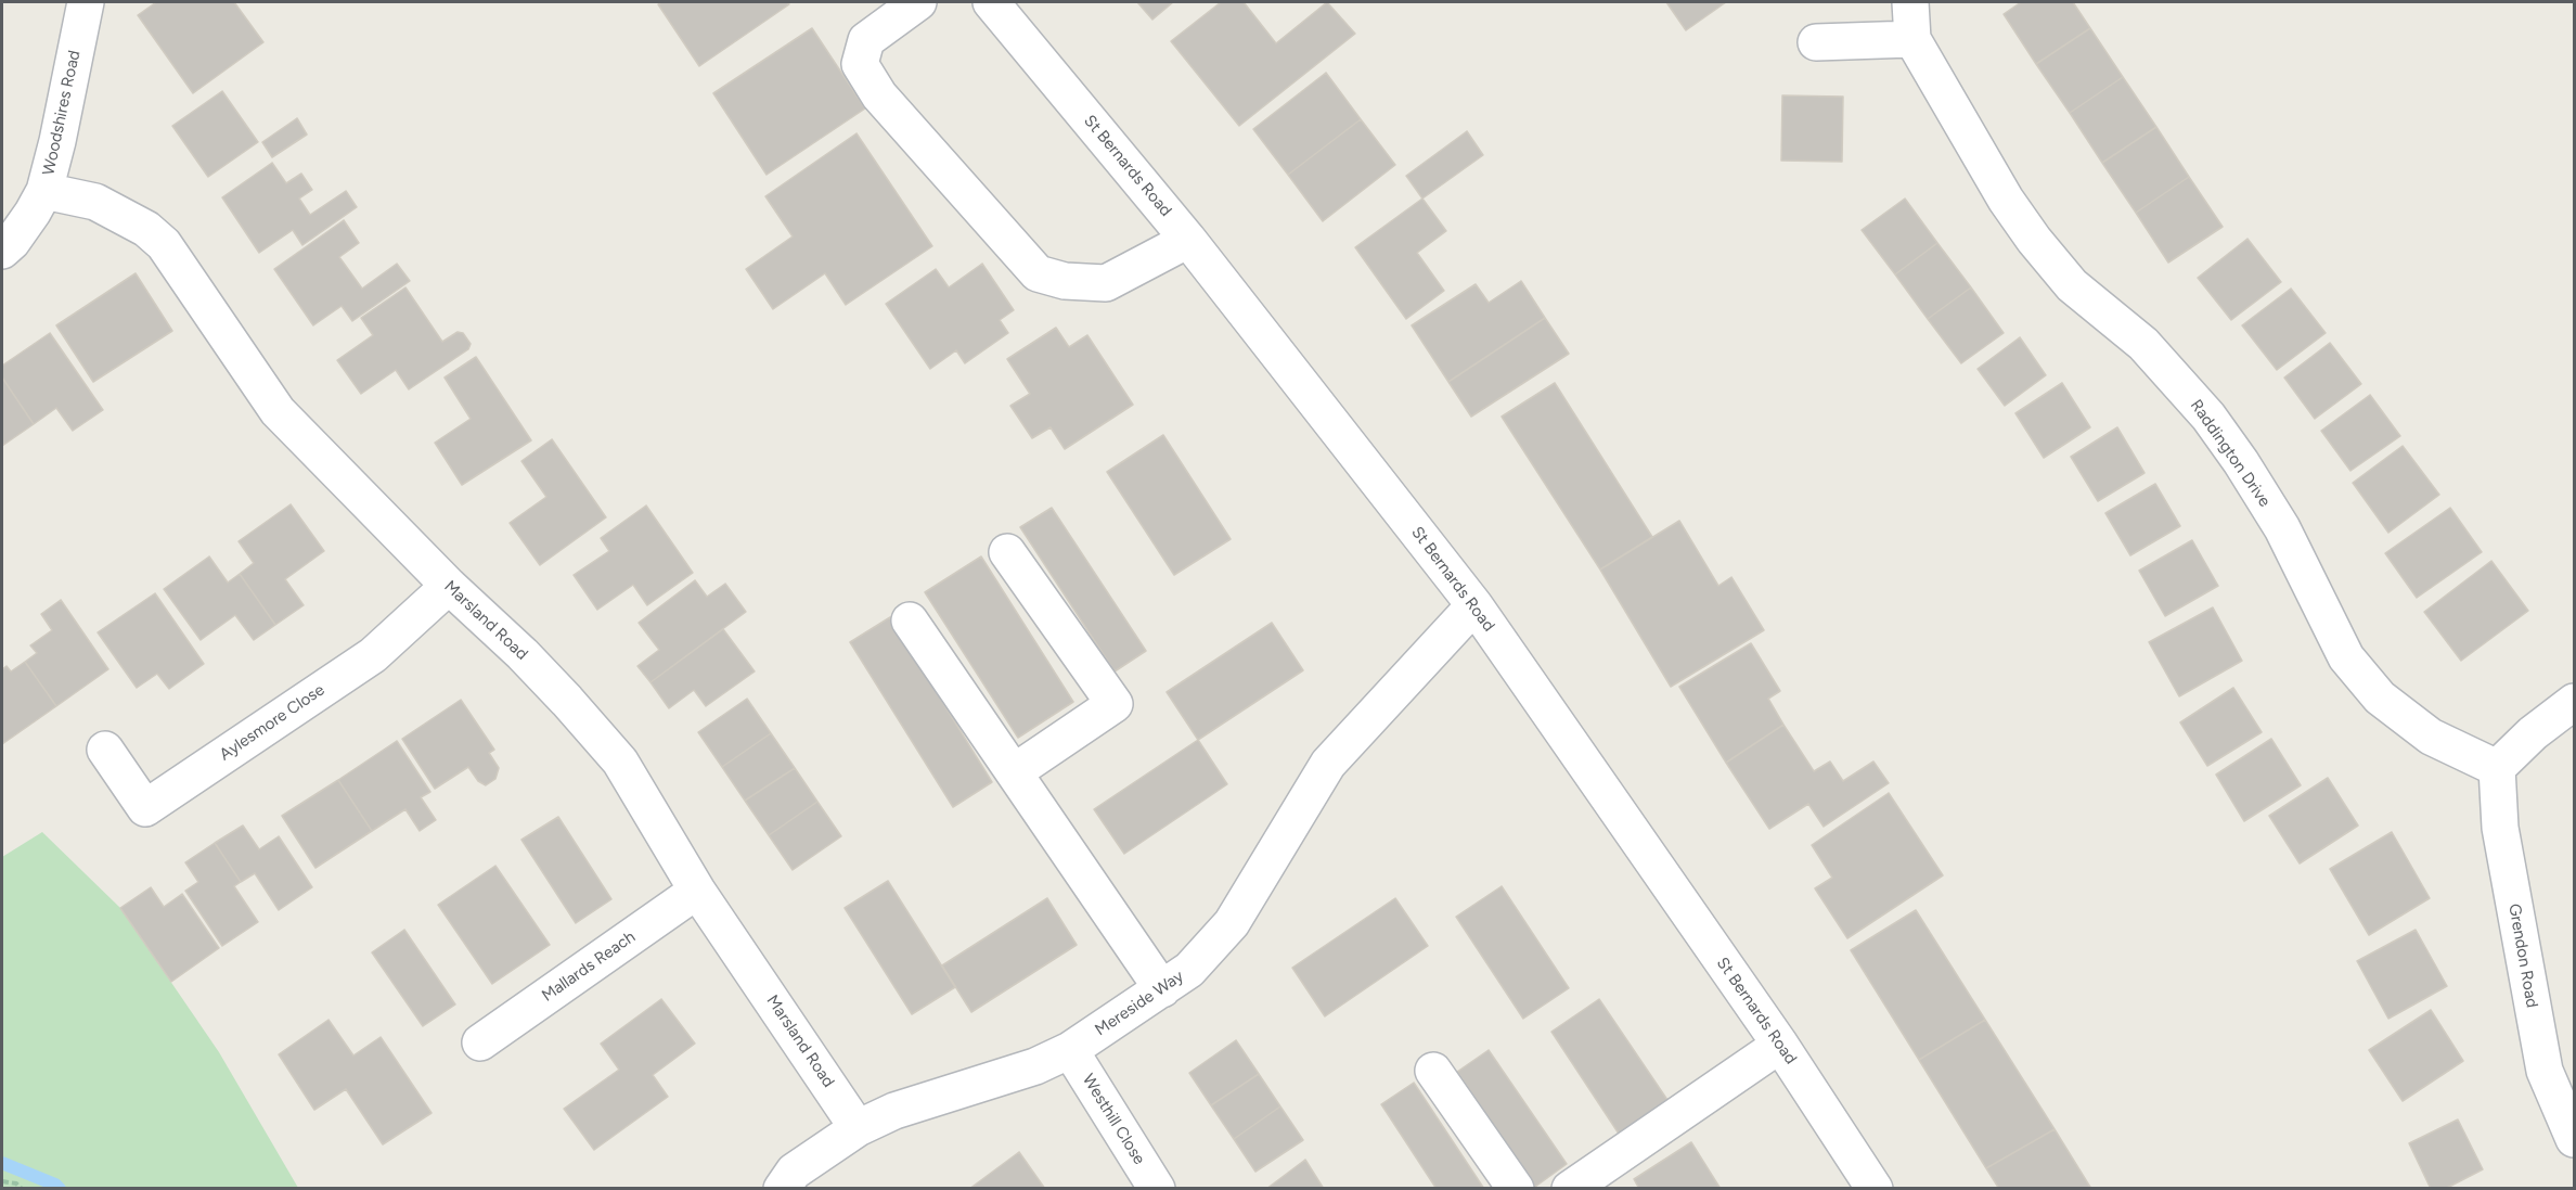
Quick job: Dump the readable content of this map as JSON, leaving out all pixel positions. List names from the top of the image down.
{
  "streets": {
    "street": [
      "Woodshires Road",
      "St Bernards Road",
      "Raddington Drive",
      "Marsland Road",
      "Aylesmore Close",
      "Grendon Road",
      "Mallards Reach",
      "Mereside Way",
      "Westhill Close"
    ]
  },
  "crossings": [
    ["Woodshires Road", "Marsland Road"],
    ["St Bernards Road", "Mereside Way"],
    ["Raddington Drive", "Grendon Road"],
    ["Marsland Road", "Aylesmore Close"],
    ["Marsland Road", "Mallards Reach"],
    ["Marsland Road", "Mereside Way"],
    ["Mereside Way", "Westhill Close"]
  ]
}
